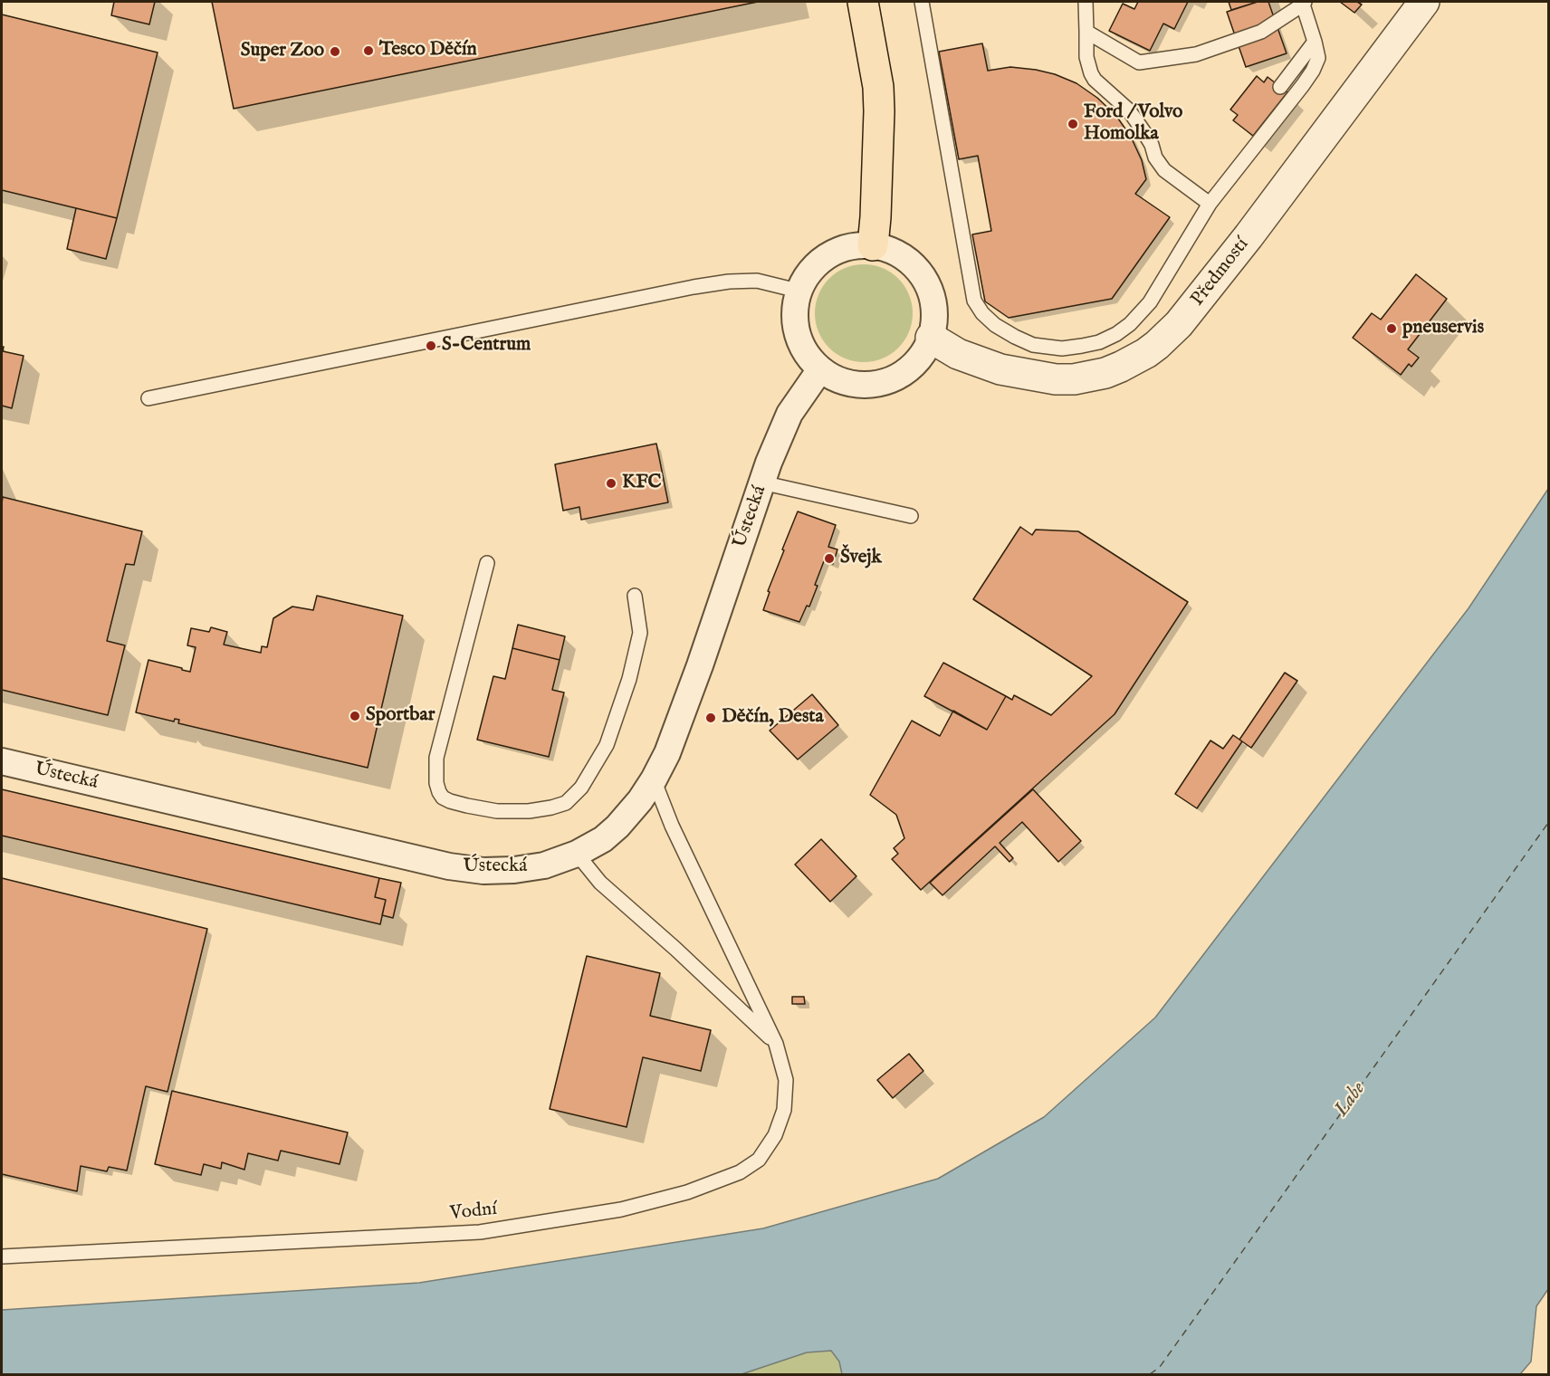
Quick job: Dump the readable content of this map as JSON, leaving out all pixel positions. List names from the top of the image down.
{
  "streets": {
    "street": ["Předmostí", "Ústecká"],
    "lane": ["Vodní"]
  },
  "crossings": [
    ["Předmostí", "Ústecká"],
    ["Ústecká", "Vodní"]
  ],
  "water": ["Labe"],
  "places": [
    "Tesco Děčín",
    "Super Zoo",
    "Ford / Volvo Homolka",
    "pneuservis",
    "S-Centrum",
    "KFC",
    "Švejk",
    "Sportbar",
    "Děčín, Desta"
  ]
}
